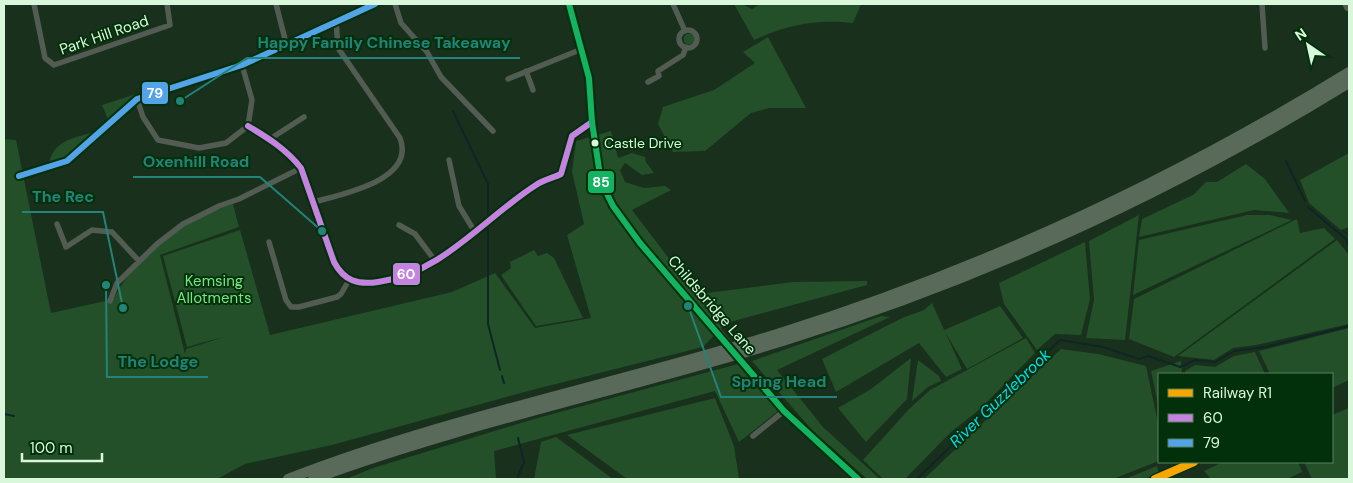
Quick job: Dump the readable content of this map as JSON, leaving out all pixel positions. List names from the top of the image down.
{
  "streets": {
    "street": ["Park Hill Road", "Childsbridge Lane"]
  },
  "water": ["River Guzzlebrook"],
  "parks": ["Kemsing Allotments"],
  "places": [
    "Happy Family Chinese Takeaway",
    "Castle Drive",
    "Oxenhill Road",
    "The Lodge",
    "Spring Head",
    "The Rec"
  ],
  "lines": [
    "transit line 79",
    "transit line 85",
    "transit line 60",
    "rail line R1"
  ],
  "legend": ["Railway R1", "60", "79"],
  "scale_bar": "100 m",
  "north": "top left"
}
